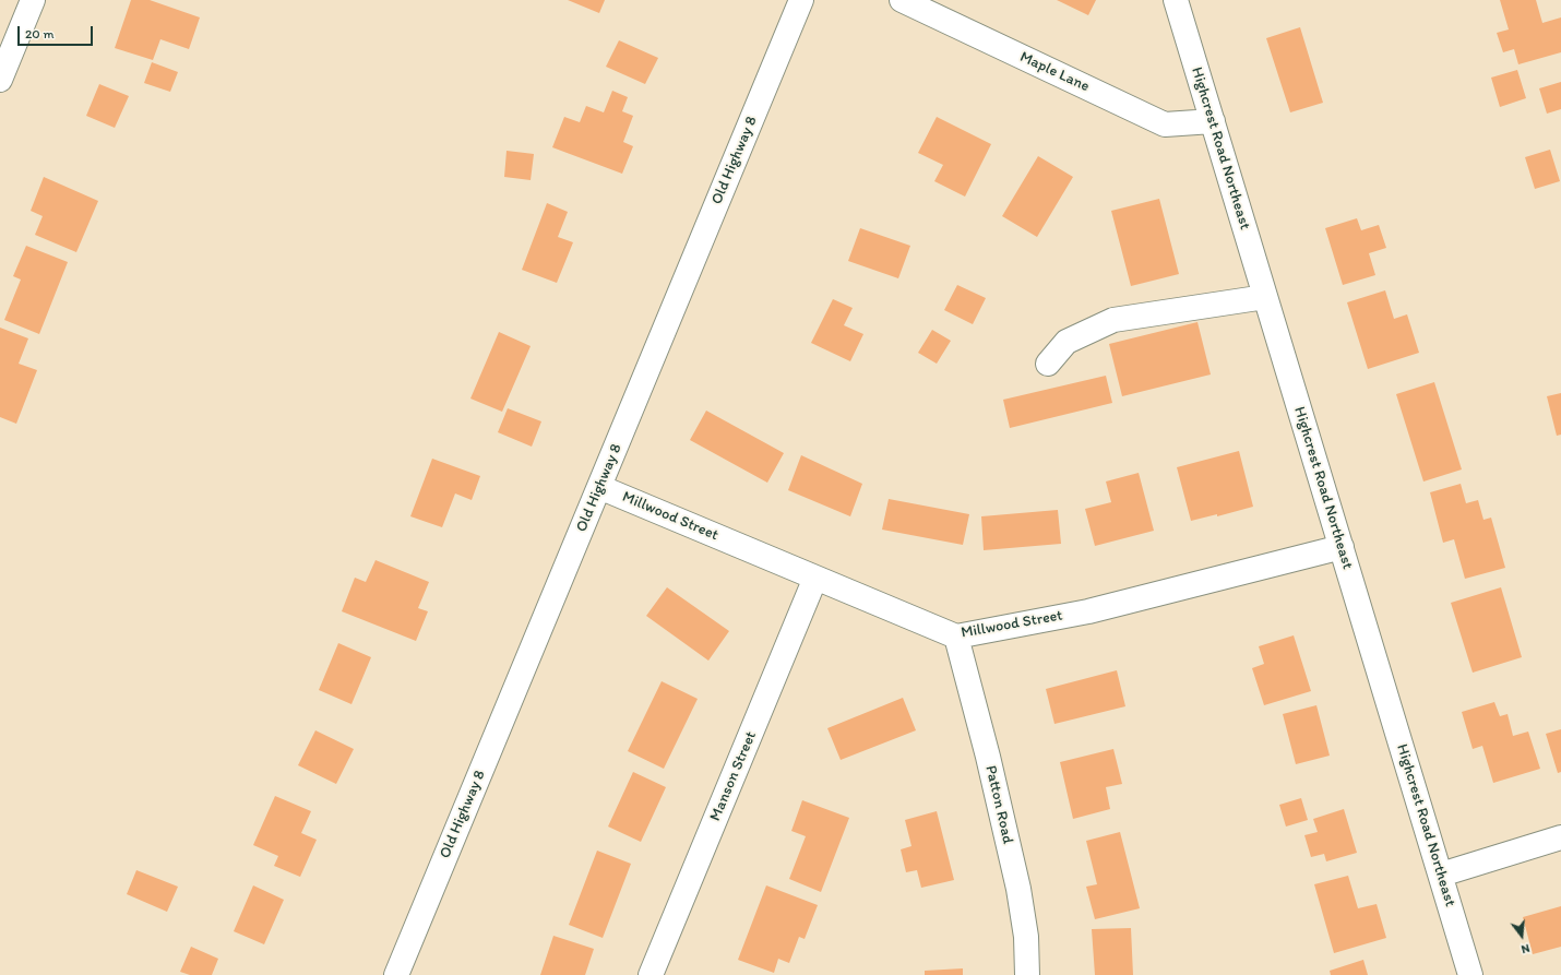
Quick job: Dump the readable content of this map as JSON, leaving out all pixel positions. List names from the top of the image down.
{
  "streets": {
    "street": [
      "Maple Lane",
      "Highcrest Road Northeast",
      "Old Highway 8",
      "Millwood Street",
      "Manson Street",
      "Patton Road"
    ]
  },
  "crossings": [
    ["Maple Lane", "Highcrest Road Northeast"],
    ["Highcrest Road Northeast", "Millwood Street"],
    ["Old Highway 8", "Millwood Street"],
    ["Millwood Street", "Manson Street"],
    ["Millwood Street", "Patton Road"]
  ],
  "scale_bar": "20 m",
  "north": "bottom"
}
